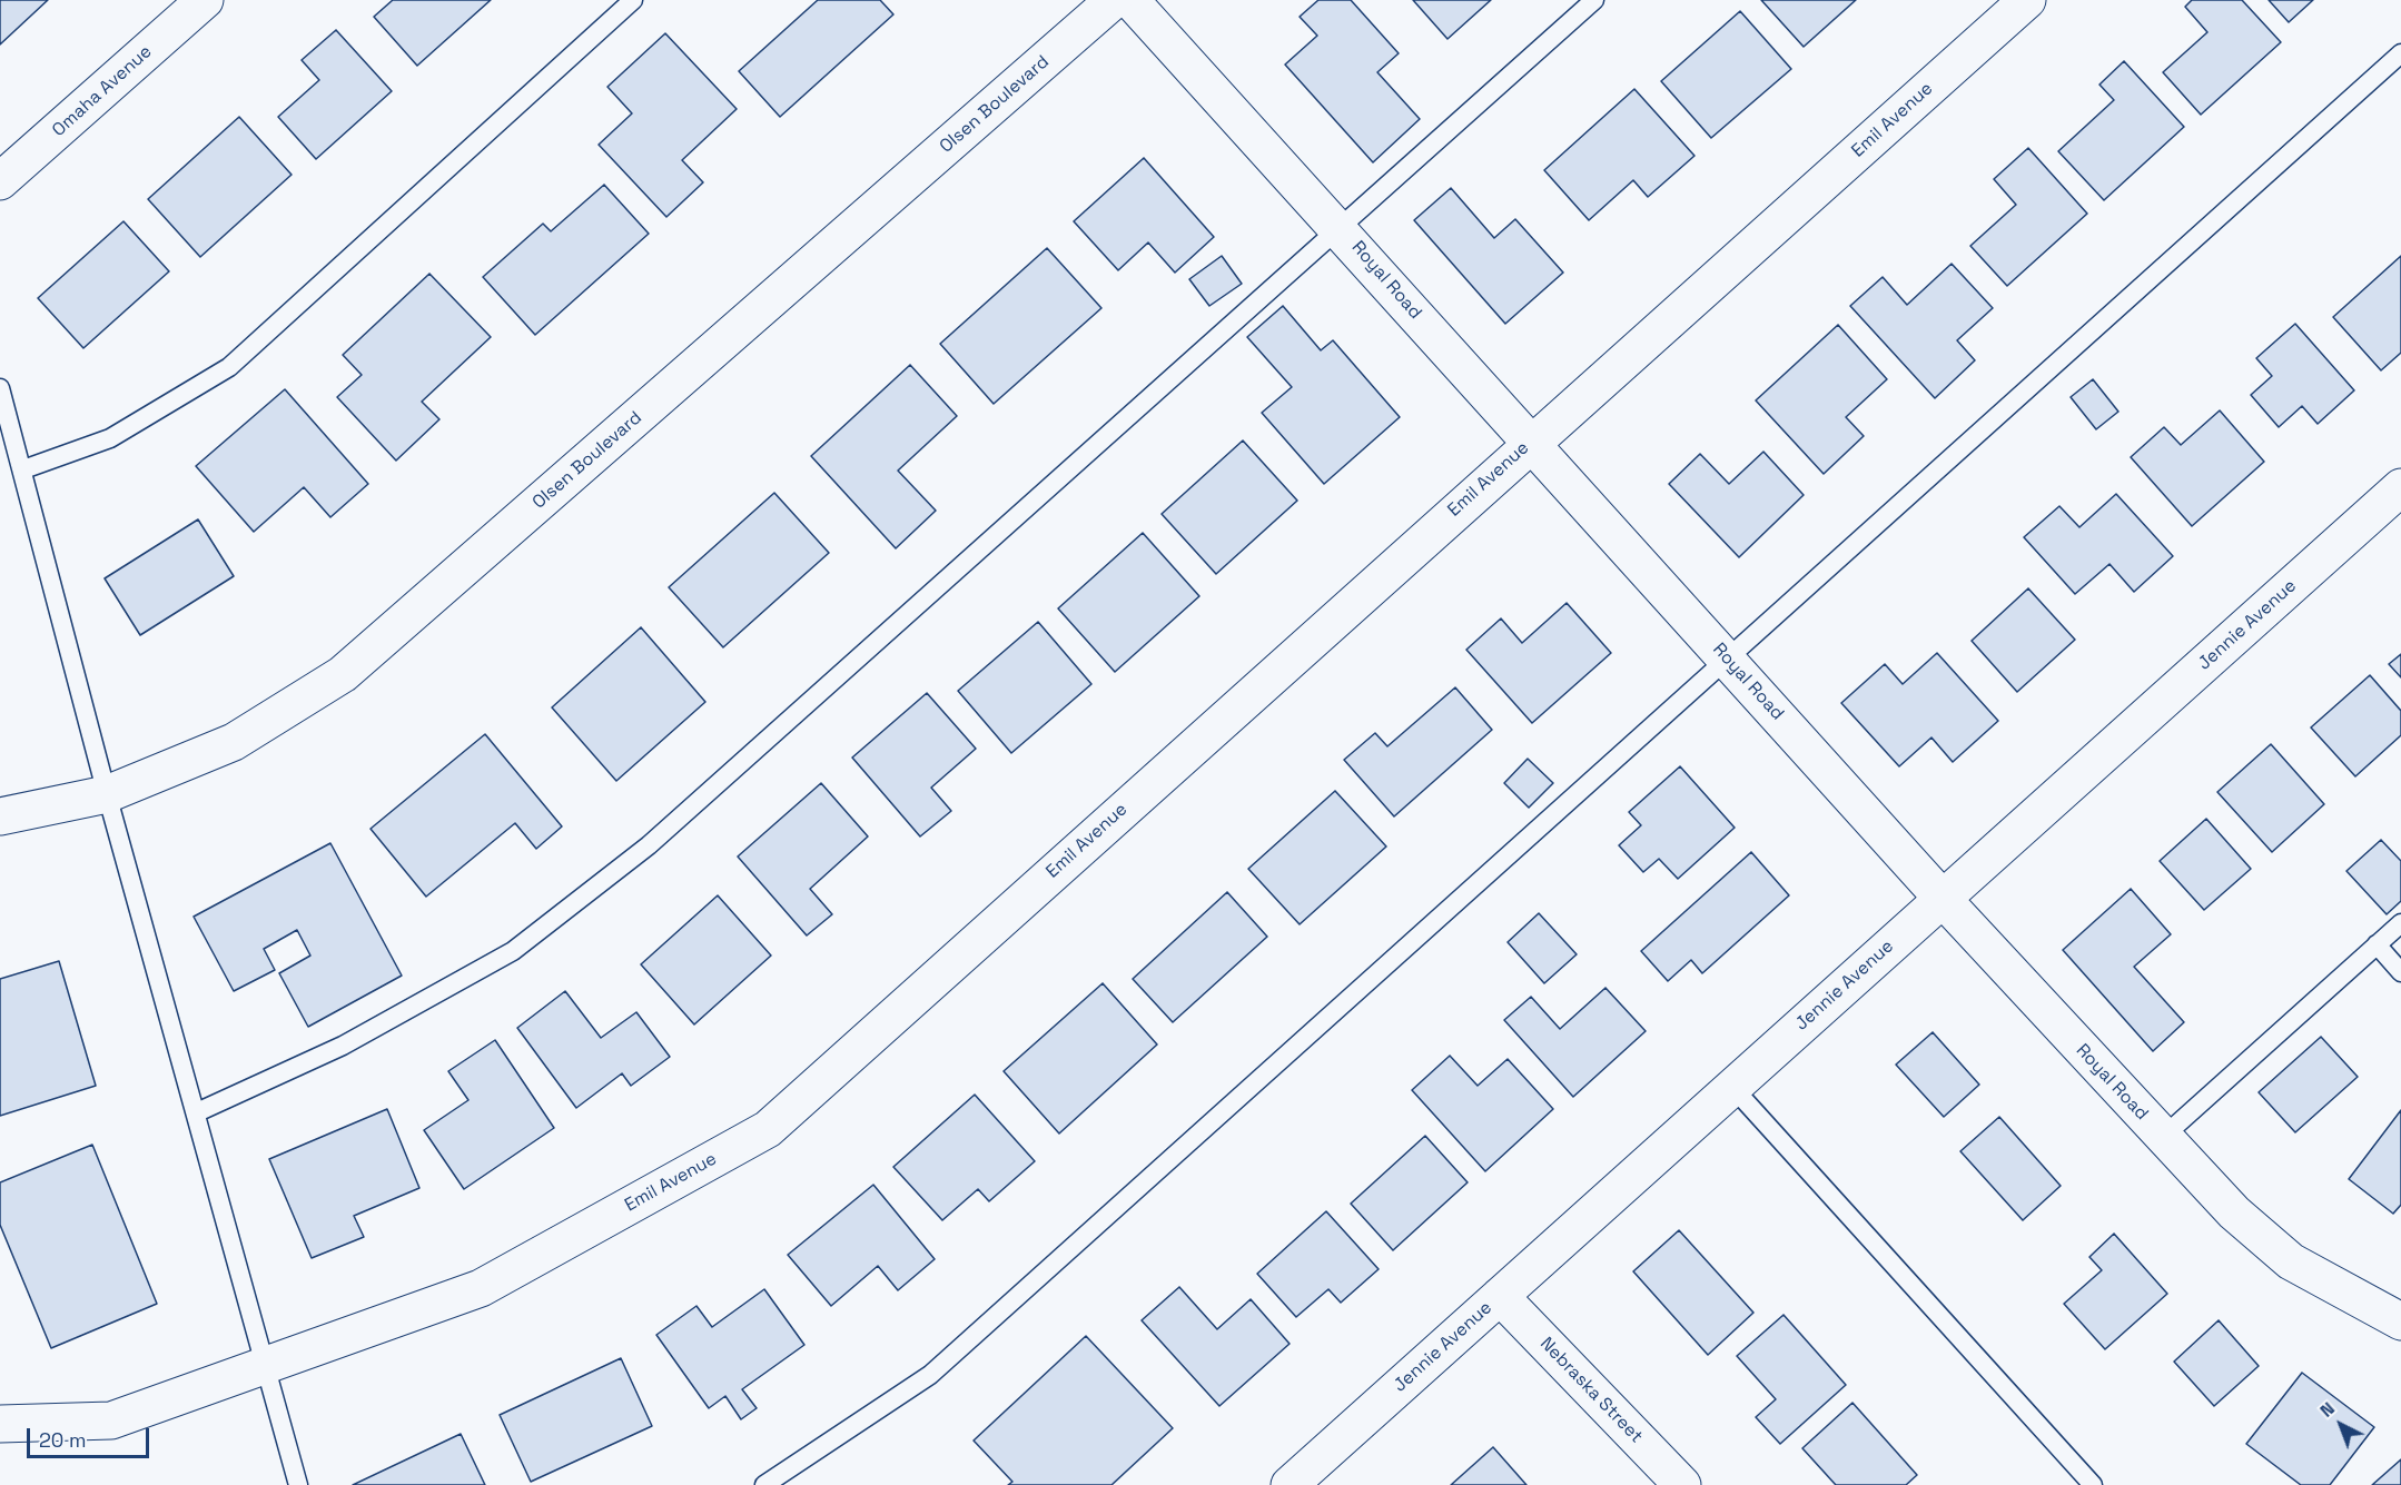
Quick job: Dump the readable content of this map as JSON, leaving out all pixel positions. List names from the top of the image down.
{
  "streets": {
    "street": [
      "Omaha Avenue",
      "Olsen Boulevard",
      "Emil Avenue",
      "Royal Road",
      "Jennie Avenue",
      "Nebraska Street"
    ]
  },
  "crossings": [
    ["Emil Avenue", "Royal Road"],
    ["Royal Road", "Jennie Avenue"],
    ["Jennie Avenue", "Nebraska Street"]
  ],
  "scale_bar": "20 m",
  "north": "top left"
}
